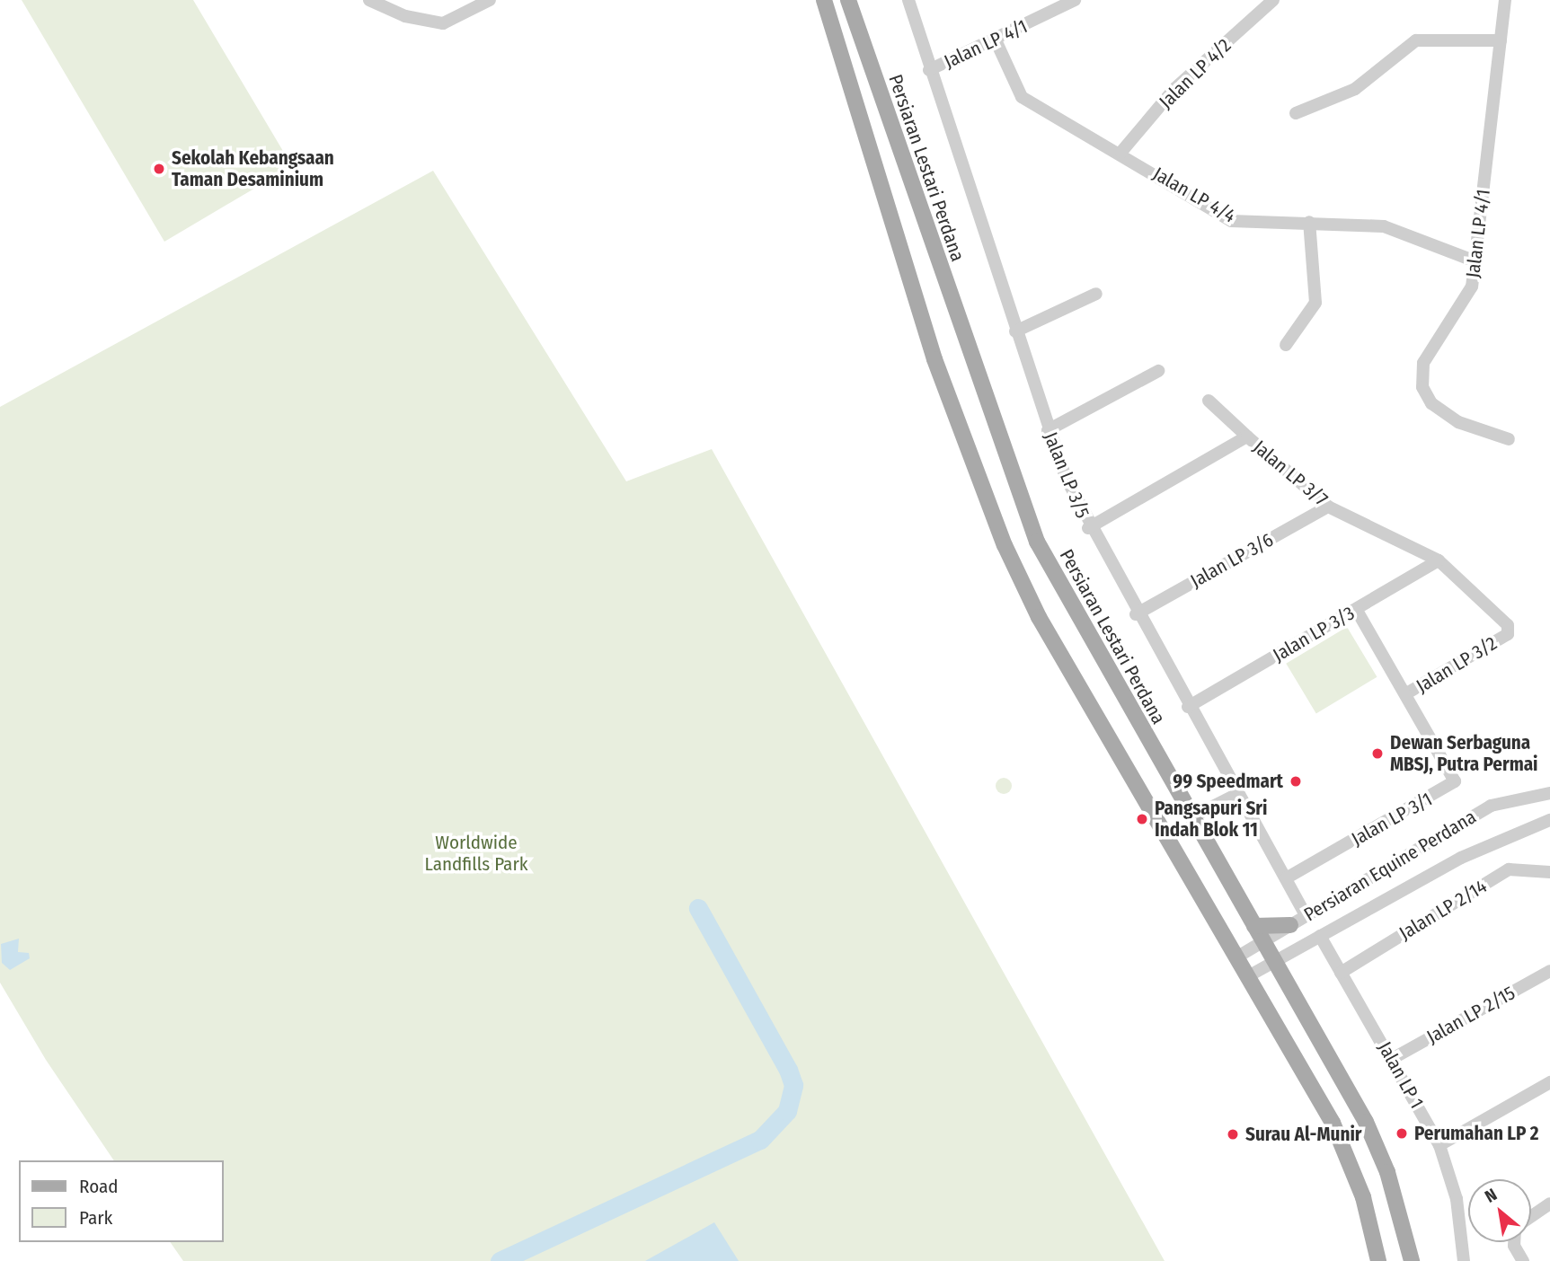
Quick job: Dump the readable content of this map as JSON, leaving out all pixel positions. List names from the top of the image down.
{
  "streets": {
    "main road": ["Persiaran Lestari Perdana"],
    "street": [
      "Jalan LP 4/1",
      "Jalan LP 4/2",
      "Jalan LP 4/4",
      "Jalan LP 3/7",
      "Jalan LP 3/5",
      "Jalan LP 3/6",
      "Jalan LP 3/3",
      "Jalan LP 3/2",
      "Jalan LP 3/1",
      "Persiaran Equine Perdana",
      "Jalan LP 2/14",
      "Jalan LP 2/15",
      "Jalan LP 1"
    ]
  },
  "crossings": [
    ["Jalan LP 4/1", "Jalan LP 4/4"],
    ["Jalan LP 4/1", "Jalan LP 3/5"],
    ["Jalan LP 4/2", "Jalan LP 4/4"],
    ["Persiaran Lestari Perdana", "Persiaran Equine Perdana"],
    ["Jalan LP 3/7", "Jalan LP 3/5"],
    ["Jalan LP 3/7", "Jalan LP 3/6"],
    ["Jalan LP 3/7", "Jalan LP 3/3"],
    ["Jalan LP 3/7", "Jalan LP 3/2"],
    ["Jalan LP 3/5", "Jalan LP 3/6"],
    ["Jalan LP 3/5", "Jalan LP 3/3"],
    ["Jalan LP 3/5", "Jalan LP 3/1"],
    ["Jalan LP 3/5", "Persiaran Equine Perdana"],
    ["Jalan LP 3/3", "Jalan LP 3/1"],
    ["Jalan LP 3/2", "Jalan LP 3/1"],
    ["Persiaran Equine Perdana", "Jalan LP 1"],
    ["Jalan LP 2/14", "Jalan LP 1"],
    ["Jalan LP 2/15", "Jalan LP 1"]
  ],
  "parks": ["Worldwide Landfills Park"],
  "places": [
    "Sekolah Kebangsaan Taman Desaminium",
    "Dewan Serbaguna MBSJ, Putra Permai",
    "99 Speedmart",
    "Pangsapuri Sri Indah Blok 11",
    "Perumahan LP 2",
    "Surau Al-Munir"
  ],
  "legend": ["Road", "Park"],
  "north": "top left"
}
